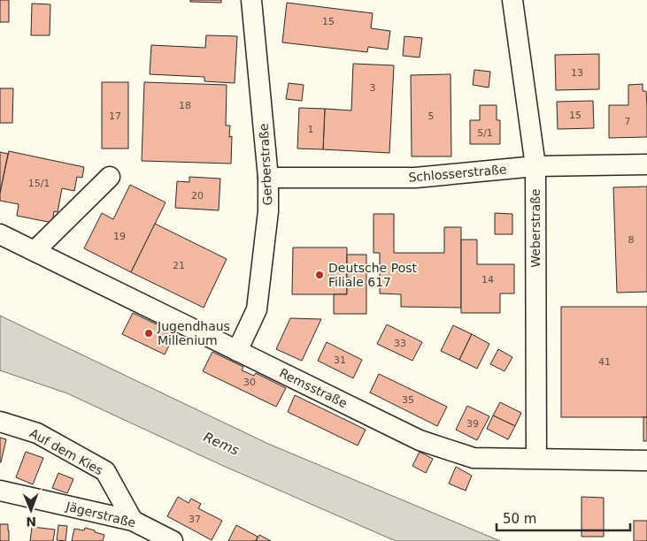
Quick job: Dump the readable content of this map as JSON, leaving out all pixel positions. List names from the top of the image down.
{
  "streets": {
    "street": [
      "Gerberstraße",
      "Schlosserstraße",
      "Weberstraße",
      "Remsstraße",
      "Auf dem Kies",
      "Jägerstraße"
    ]
  },
  "crossings": [
    ["Gerberstraße", "Schlosserstraße"],
    ["Gerberstraße", "Remsstraße"],
    ["Schlosserstraße", "Weberstraße"],
    ["Weberstraße", "Remsstraße"],
    ["Auf dem Kies", "Jägerstraße"]
  ],
  "water": ["Rems"],
  "places": ["Deutsche Post Filiale 617", "Jugendhaus Millenium"],
  "house_numbers": [
    "15",
    "13",
    "3",
    "18",
    "15",
    "17",
    "5",
    "7",
    "1",
    "5/1",
    "15/1",
    "20",
    "19",
    "8",
    "21",
    "14",
    "33",
    "31",
    "41",
    "30",
    "35",
    "39",
    "37"
  ],
  "scale_bar": "50 m",
  "north": "bottom"
}
